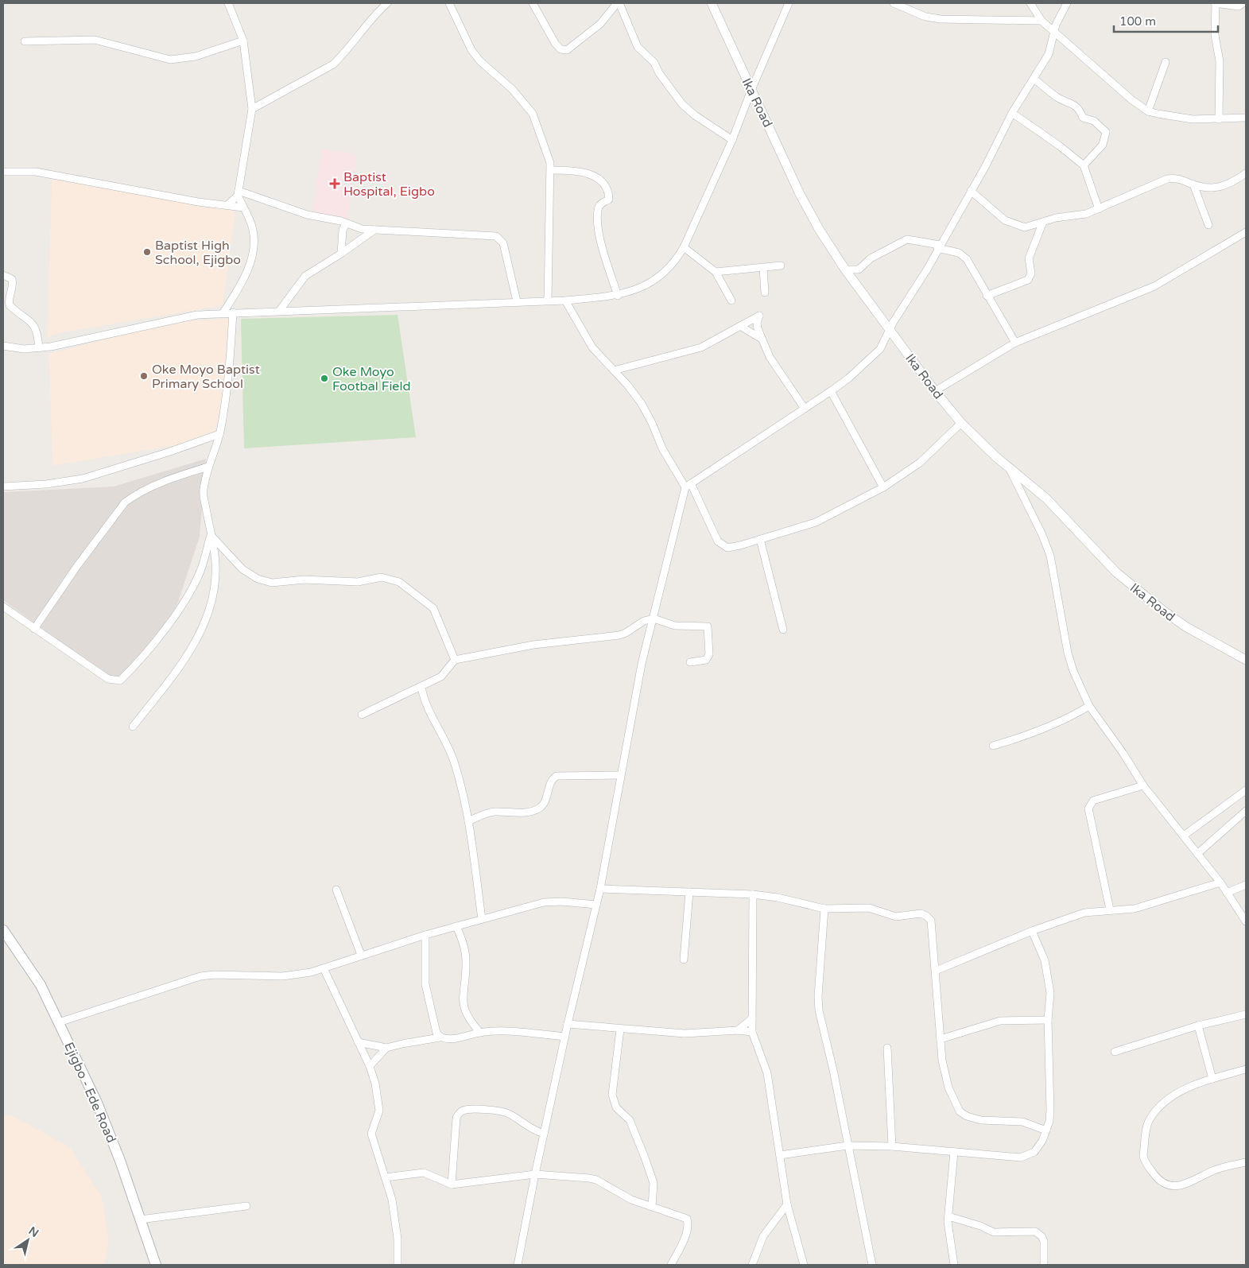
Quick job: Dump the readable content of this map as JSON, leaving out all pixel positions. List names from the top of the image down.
{
  "streets": {
    "main road": ["Ejigbo - Ede Road"],
    "street": ["Ika Road"]
  },
  "places": {
    "health": ["Baptist Hospital, Eigbo"],
    "other": ["Baptist High School, Ejigbo", "Oke Moyo Baptist Primary School", "Oke Moyo Footbal Field"]
  },
  "scale_bar": "100 m",
  "north": "top right"
}
